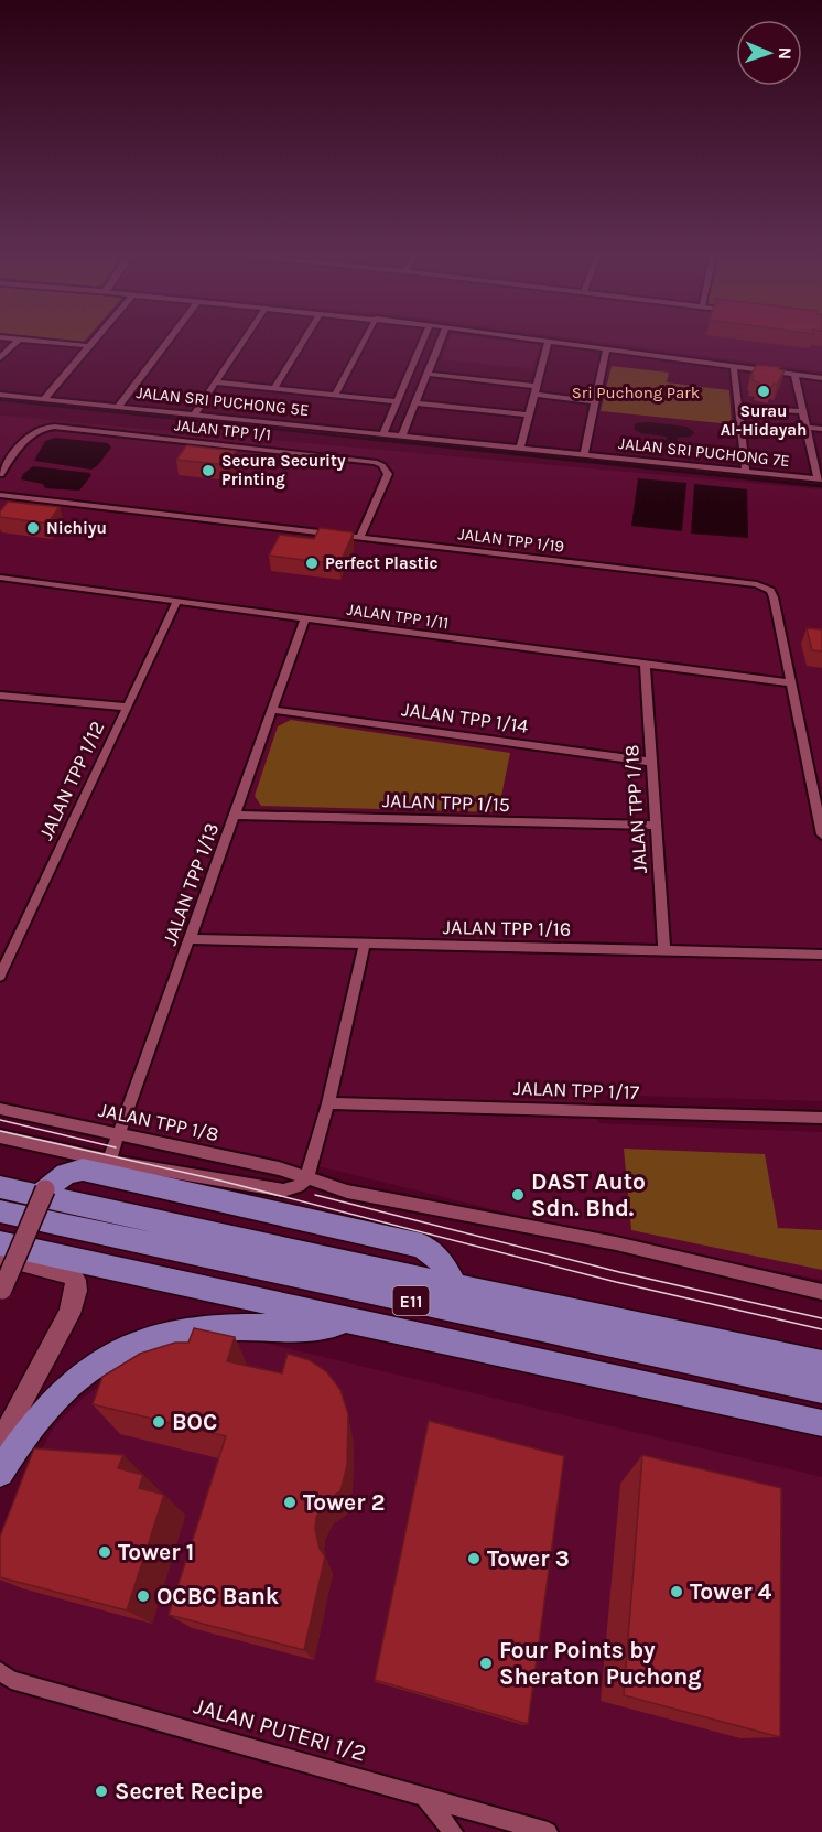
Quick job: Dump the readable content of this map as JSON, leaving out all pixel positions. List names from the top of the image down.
{
  "streets": {
    "highway": ["E11"],
    "street": [
      "JALAN SRI PUCHONG 5E",
      "JALAN TPP 1/1",
      "JALAN SRI PUCHONG 7E",
      "JALAN TPP 1/19",
      "JALAN TPP 1/11",
      "JALAN TPP 1/14",
      "JALAN TPP 1/12",
      "JALAN TPP 1/15",
      "JALAN TPP 1/18",
      "JALAN TPP 1/13",
      "JALAN TPP 1/16",
      "JALAN TPP 1/17",
      "JALAN TPP 1/8",
      "JALAN PUTERI 1/2"
    ]
  },
  "crossings": [
    ["JALAN SRI PUCHONG 5E", "JALAN SRI PUCHONG 7E"],
    ["JALAN TPP 1/1", "JALAN TPP 1/19"],
    ["JALAN TPP 1/19", "JALAN TPP 1/11"],
    ["JALAN TPP 1/11", "JALAN TPP 1/12"],
    ["JALAN TPP 1/11", "JALAN TPP 1/18"],
    ["JALAN TPP 1/11", "JALAN TPP 1/13"],
    ["JALAN TPP 1/14", "JALAN TPP 1/18"],
    ["JALAN TPP 1/14", "JALAN TPP 1/13"],
    ["JALAN TPP 1/15", "JALAN TPP 1/18"],
    ["JALAN TPP 1/15", "JALAN TPP 1/13"],
    ["JALAN TPP 1/18", "JALAN TPP 1/16"],
    ["JALAN TPP 1/13", "JALAN TPP 1/16"],
    ["JALAN TPP 1/13", "JALAN TPP 1/8"]
  ],
  "parks": ["Sri Puchong Park"],
  "places": [
    "Surau Al-Hidayah",
    "Secura Security Printing",
    "Nichiyu",
    "Perfect Plastic",
    "DAST Auto Sdn. Bhd.",
    "BOC",
    "Tower 2",
    "Tower 1",
    "Tower 3",
    "Tower 4",
    "OCBC Bank",
    "Four Points by Sheraton Puchong",
    "Secret Recipe"
  ],
  "north": "right"
}
